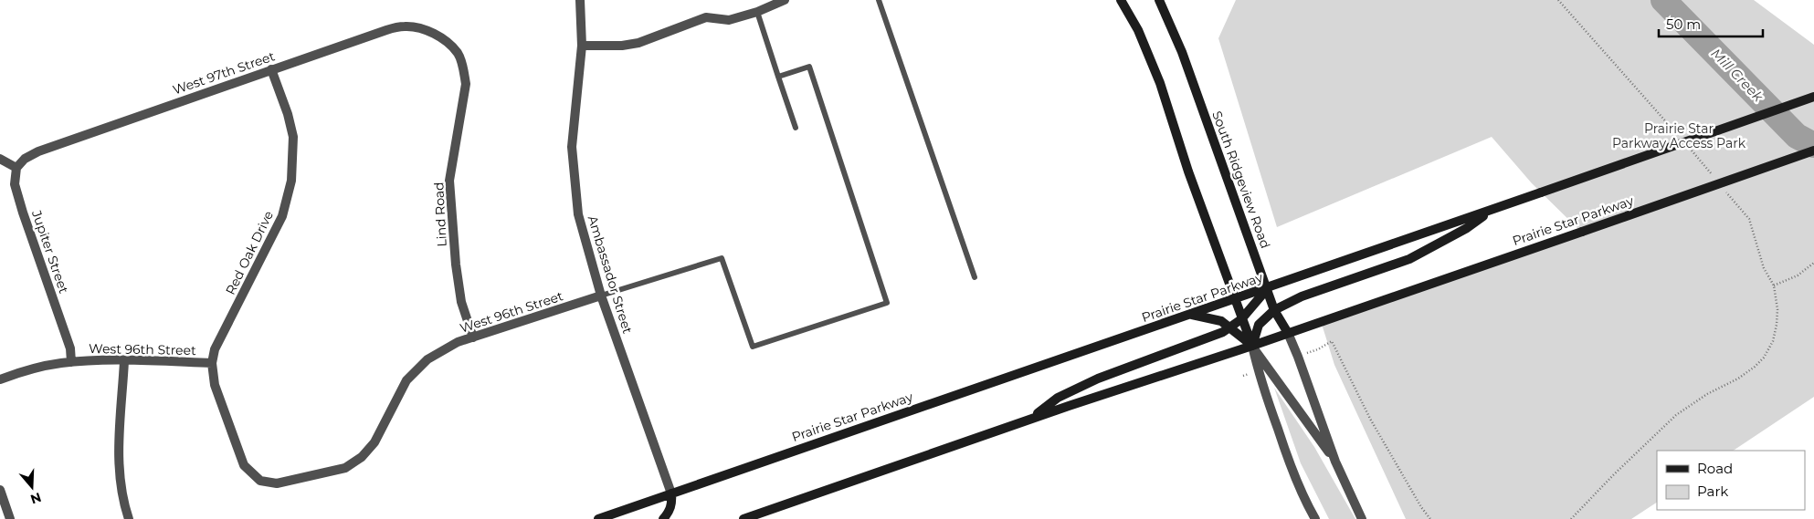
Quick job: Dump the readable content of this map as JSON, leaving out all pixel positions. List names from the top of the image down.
{
  "streets": {
    "main road": ["South Ridgeview Road", "Prairie Star Parkway"],
    "street": [
      "West 97th Street",
      "Lind Road",
      "Jupiter Street",
      "Red Oak Drive",
      "Ambassador Street",
      "West 96th Street"
    ]
  },
  "crossings": [
    ["West 97th Street", "Lind Road"],
    ["West 97th Street", "Jupiter Street"],
    ["West 97th Street", "Red Oak Drive"],
    ["South Ridgeview Road", "Prairie Star Parkway"],
    ["Lind Road", "West 96th Street"],
    ["Prairie Star Parkway", "Ambassador Street"],
    ["Jupiter Street", "West 96th Street"],
    ["Red Oak Drive", "West 96th Street"],
    ["Ambassador Street", "West 96th Street"]
  ],
  "water": ["Mill Creek"],
  "parks": ["Prairie Star Parkway Access Park"],
  "legend": ["Road", "Park"],
  "scale_bar": "50 m",
  "north": "bottom"
}
